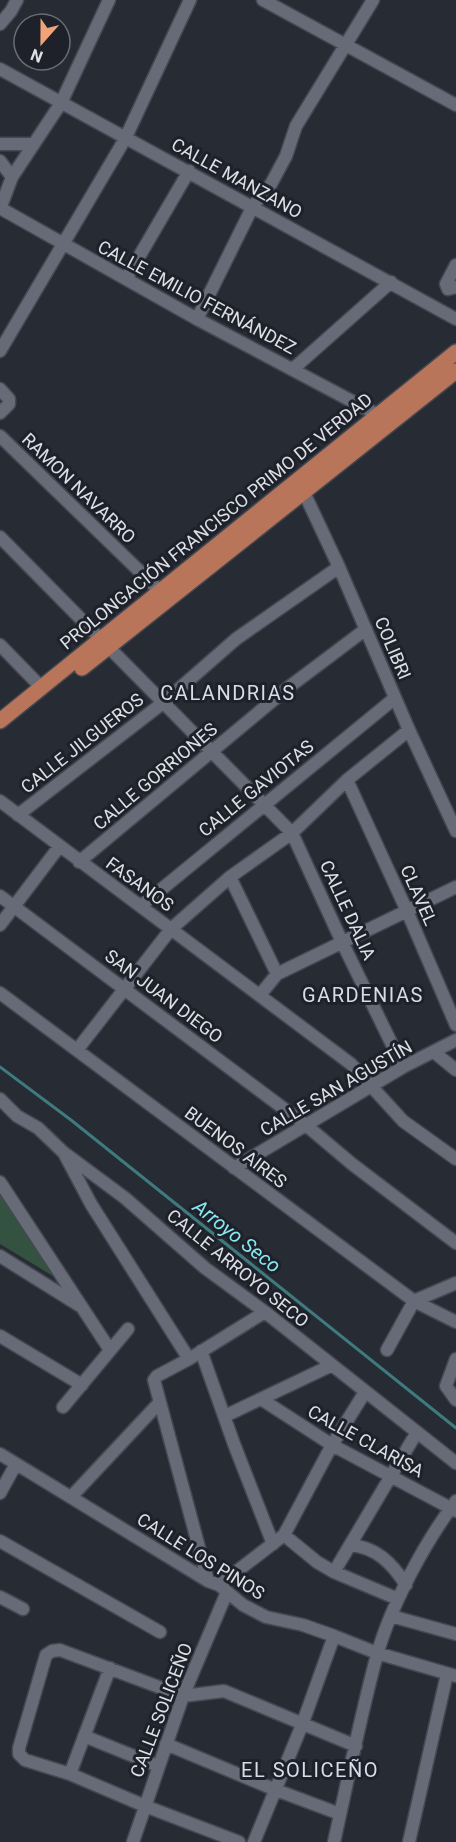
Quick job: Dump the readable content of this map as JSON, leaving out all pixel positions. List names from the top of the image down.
{
  "streets": {
    "main road": ["PROLONGACIÓN FRANCISCO PRIMO DE VERDAD"],
    "street": [
      "CALLE MANZANO",
      "CALLE EMILIO FERNÁNDEZ",
      "RAMON NAVARRO",
      "COLIBRI",
      "CALLE JILGUEROS",
      "CALLE GORRIONES",
      "CALLE GAVIOTAS",
      "FASANOS",
      "CLAVEL",
      "CALLE DALIA",
      "SAN JUAN DIEGO",
      "CALLE SAN AGUSTÍN",
      "BUENOS AIRES",
      "CALLE ARROYO SECO",
      "CALLE CLARISA",
      "CALLE LOS PINOS",
      "CALLE SOLICEÑO"
    ]
  },
  "crossings": [
    ["CALLE EMILIO FERNÁNDEZ", "PROLONGACIÓN FRANCISCO PRIMO DE VERDAD"],
    ["RAMON NAVARRO", "PROLONGACIÓN FRANCISCO PRIMO DE VERDAD"],
    ["PROLONGACIÓN FRANCISCO PRIMO DE VERDAD", "COLIBRI"],
    ["PROLONGACIÓN FRANCISCO PRIMO DE VERDAD", "CALLE DALIA"],
    ["COLIBRI", "CALLE JILGUEROS"],
    ["COLIBRI", "CALLE GORRIONES"],
    ["COLIBRI", "CALLE GAVIOTAS"],
    ["CALLE JILGUEROS", "FASANOS"],
    ["CALLE JILGUEROS", "CALLE DALIA"],
    ["CALLE GORRIONES", "FASANOS"],
    ["CALLE GORRIONES", "CALLE DALIA"],
    ["CALLE GAVIOTAS", "FASANOS"],
    ["CALLE GAVIOTAS", "CALLE DALIA"],
    ["FASANOS", "CALLE SAN AGUSTÍN"],
    ["CALLE DALIA", "CALLE SAN AGUSTÍN"],
    ["SAN JUAN DIEGO", "CALLE SAN AGUSTÍN"],
    ["CALLE SAN AGUSTÍN", "BUENOS AIRES"],
    ["CALLE LOS PINOS", "CALLE SOLICEÑO"]
  ],
  "districts": ["CALANDRIAS", "GARDENIAS", "EL SOLICEÑO"],
  "water": ["Arroyo Seco"],
  "north": "bottom"
}
